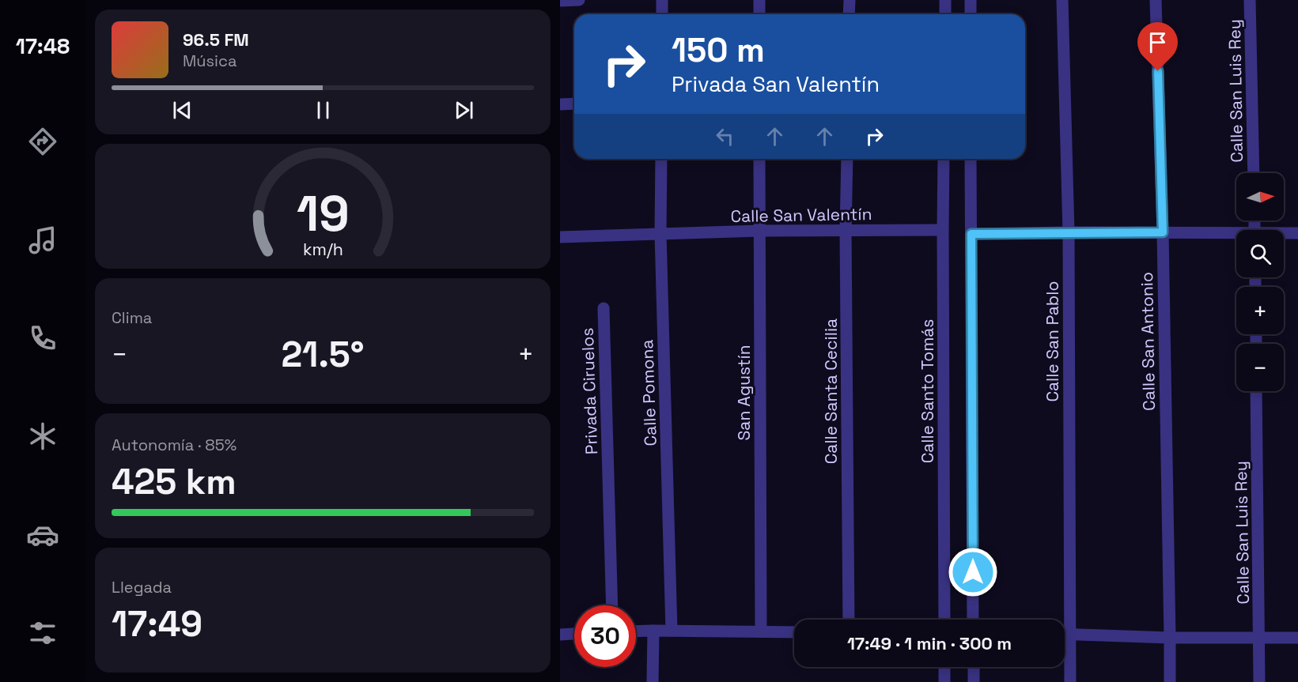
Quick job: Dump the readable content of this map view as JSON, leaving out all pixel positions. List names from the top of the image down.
{
  "streets": {
    "street": [
      "Calle San Luis Rey",
      "Calle San Valentín",
      "Calle San Pablo",
      "Calle San Antonio",
      "Privada Ciruelos",
      "Calle Santa Cecilia",
      "Calle Santo Tomás",
      "Calle Pomona",
      "San Agustín"
    ]
  },
  "crossings": [
    ["Calle San Valentín", "Calle Santa Cecilia"],
    ["Calle San Valentín", "Calle Santo Tomás"],
    ["Calle San Valentín", "Calle Pomona"],
    ["Calle San Valentín", "San Agustín"]
  ],
  "north": "right",
  "page": {
    "tabs": "17:48",
    "turn": ["150 m", "Privada San Valentín"],
    "song": ["96.5 FM", "Música"],
    "map_buttons": ["+", "−"],
    "tile": [
      "Clima",
      ["Autonomía · 85%", "425 km"],
      ["Llegada", "17:49"]
    ],
    "heat": ["−", "21.5°", "+"],
    "limit": "30",
    "trip": "17:49 · 1 min · 300 m",
    "gauge": ["19", "km/h"]
  }
}
